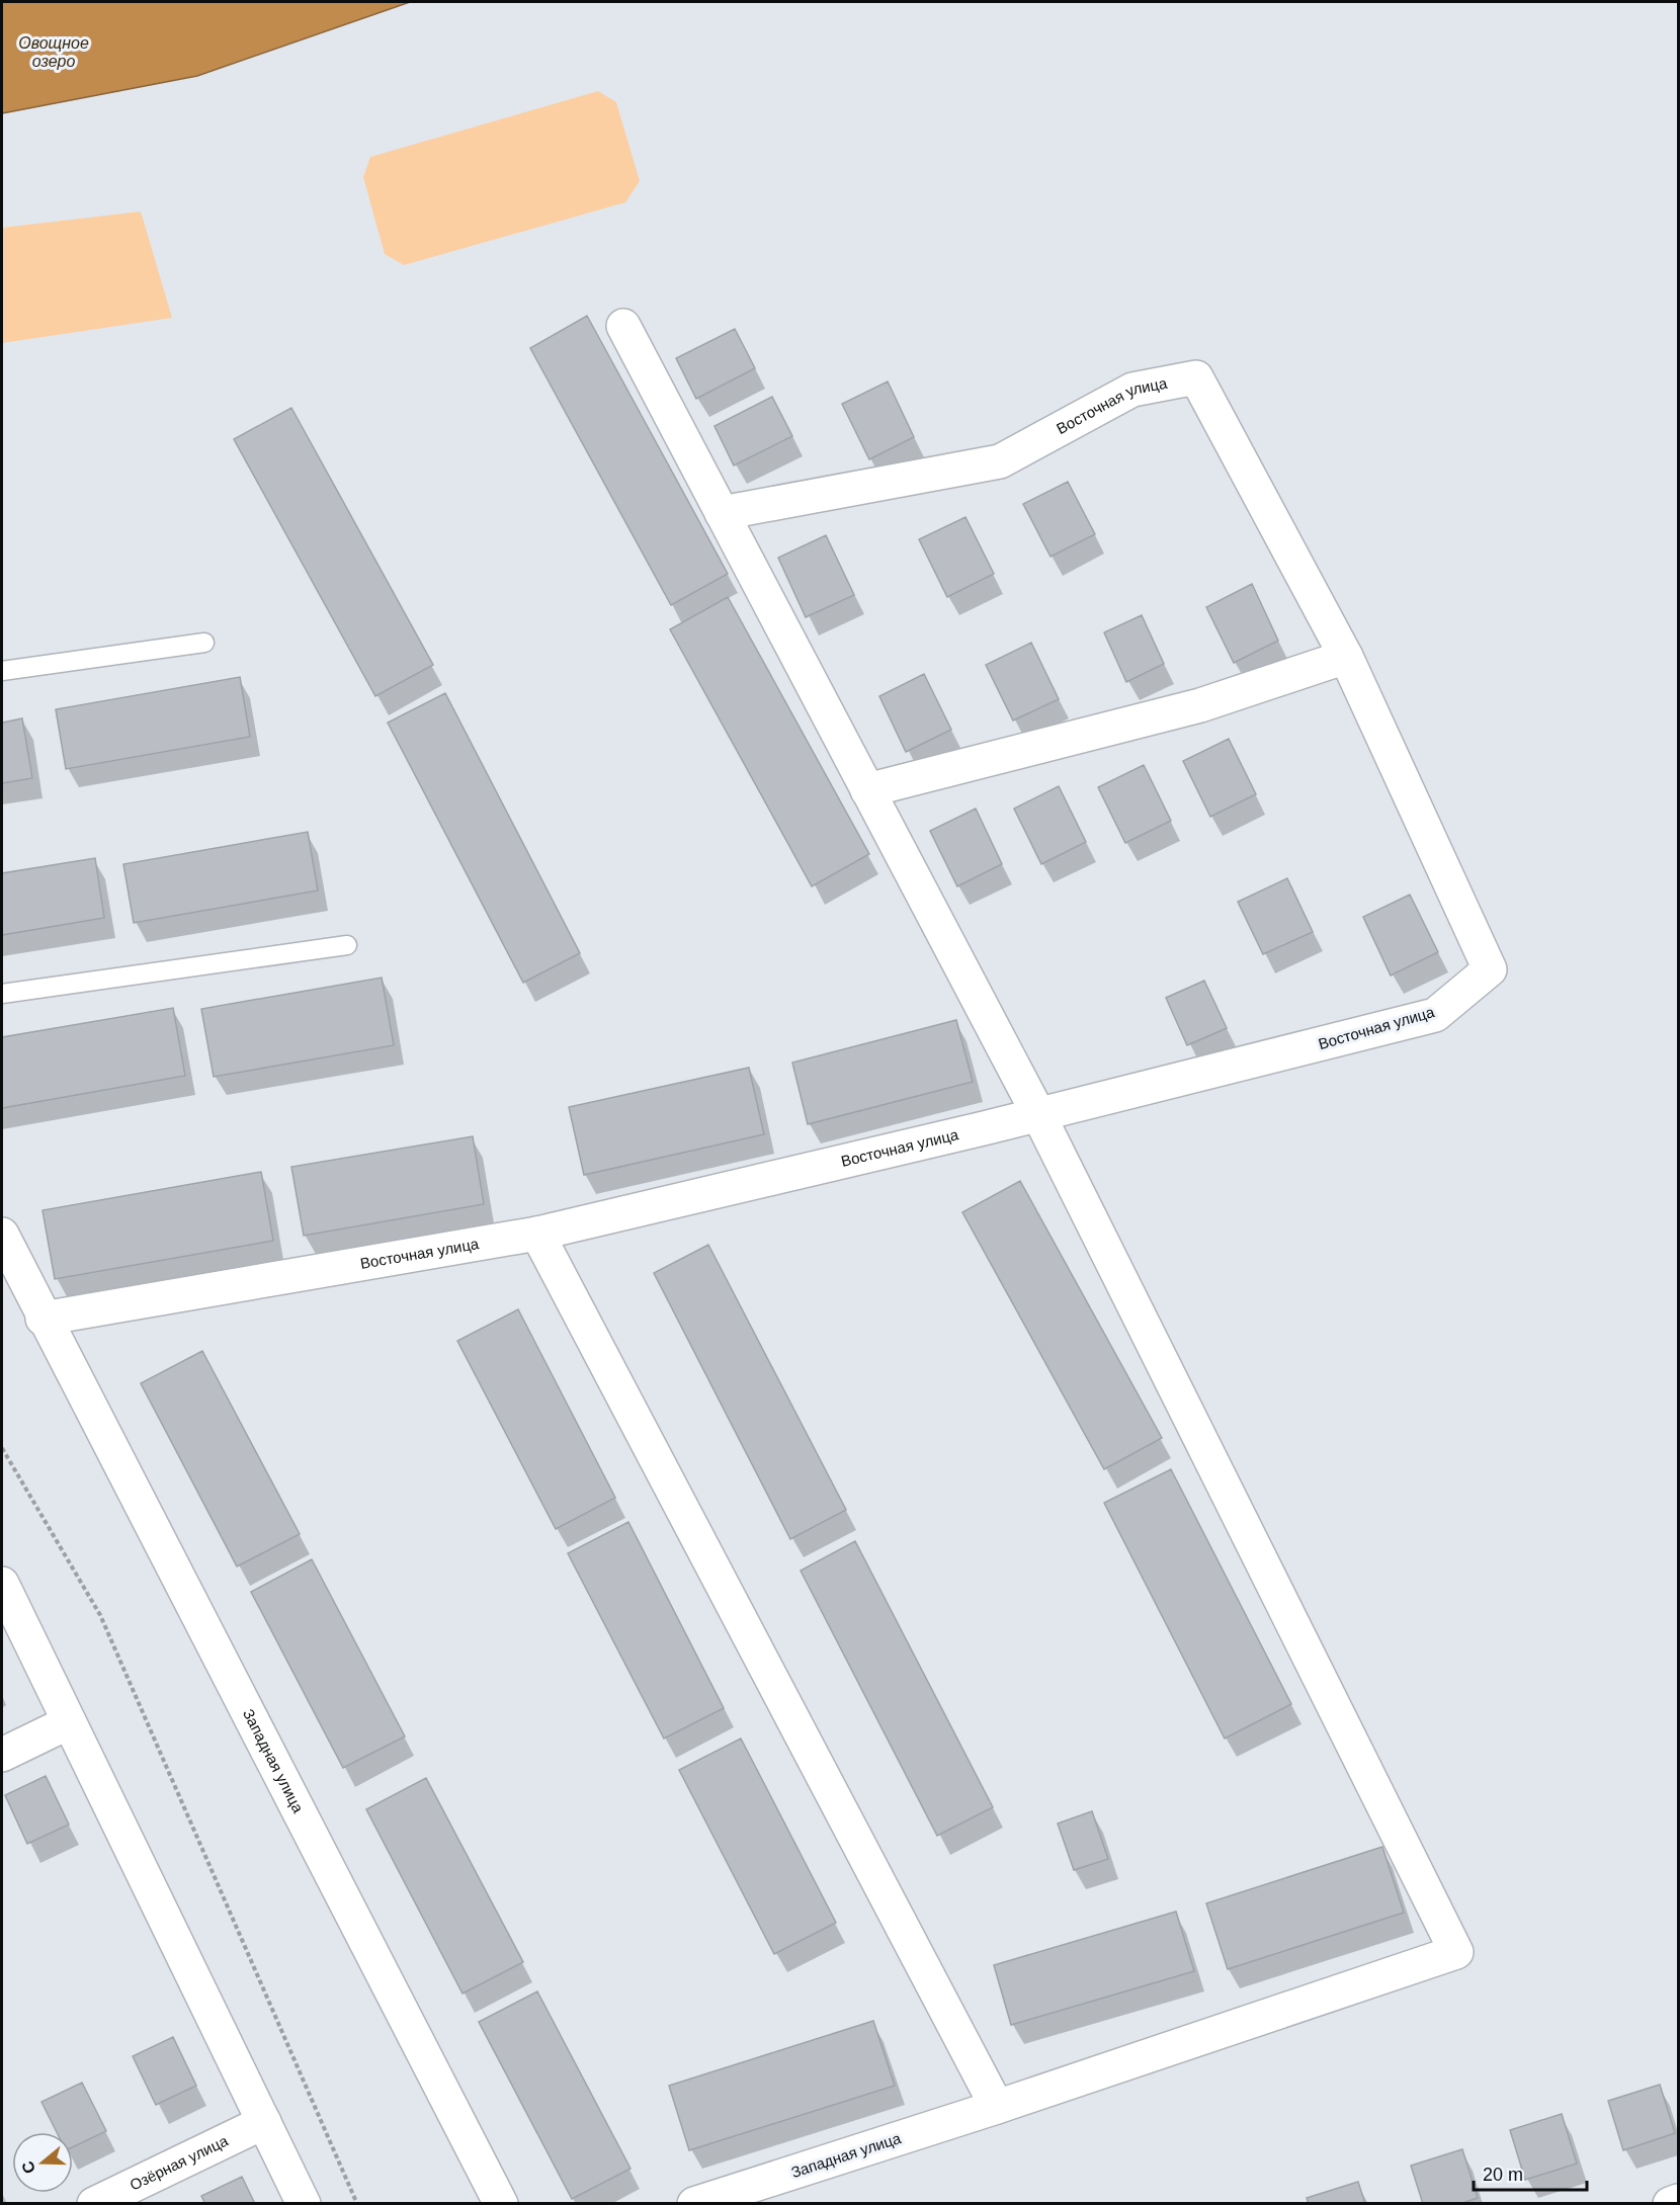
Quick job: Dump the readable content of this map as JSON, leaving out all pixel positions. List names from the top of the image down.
{
  "streets": {
    "street": ["Восточная улица", "Западная улица", "Озёрная улица"]
  },
  "crossings": [
    ["Восточная улица", "Западная улица"]
  ],
  "water": ["Овощное озеро"],
  "scale_bar": "20 m",
  "north": "left"
}
